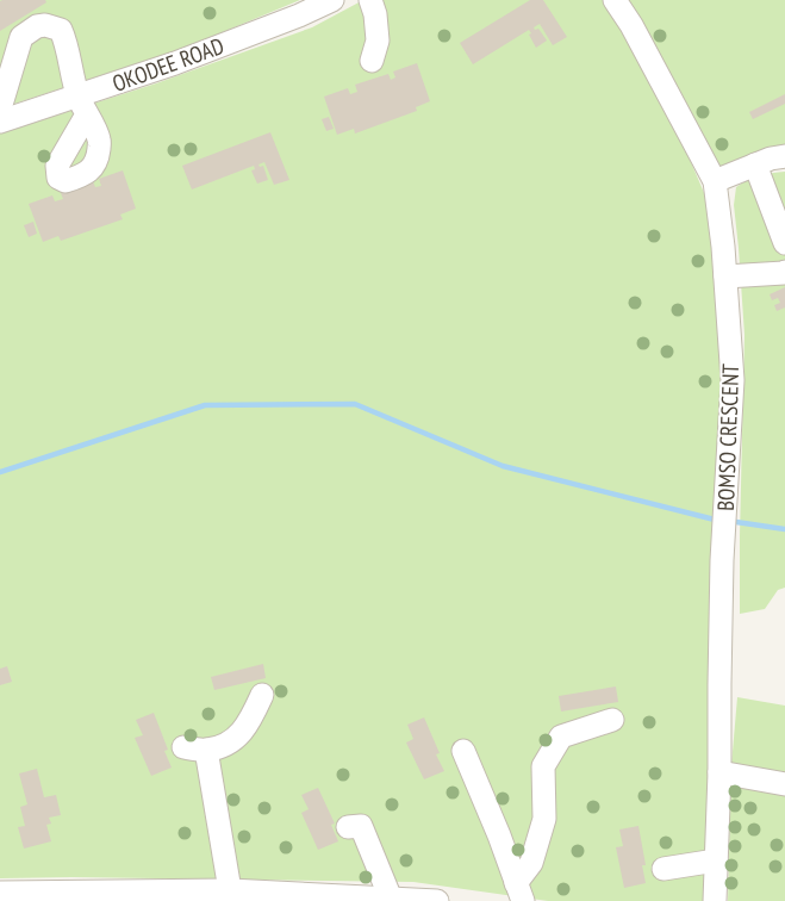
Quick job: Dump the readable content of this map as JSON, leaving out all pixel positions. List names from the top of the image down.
{
  "streets": {
    "street": ["OKODEE ROAD", "BOMSO CRESCENT"]
  }
}
